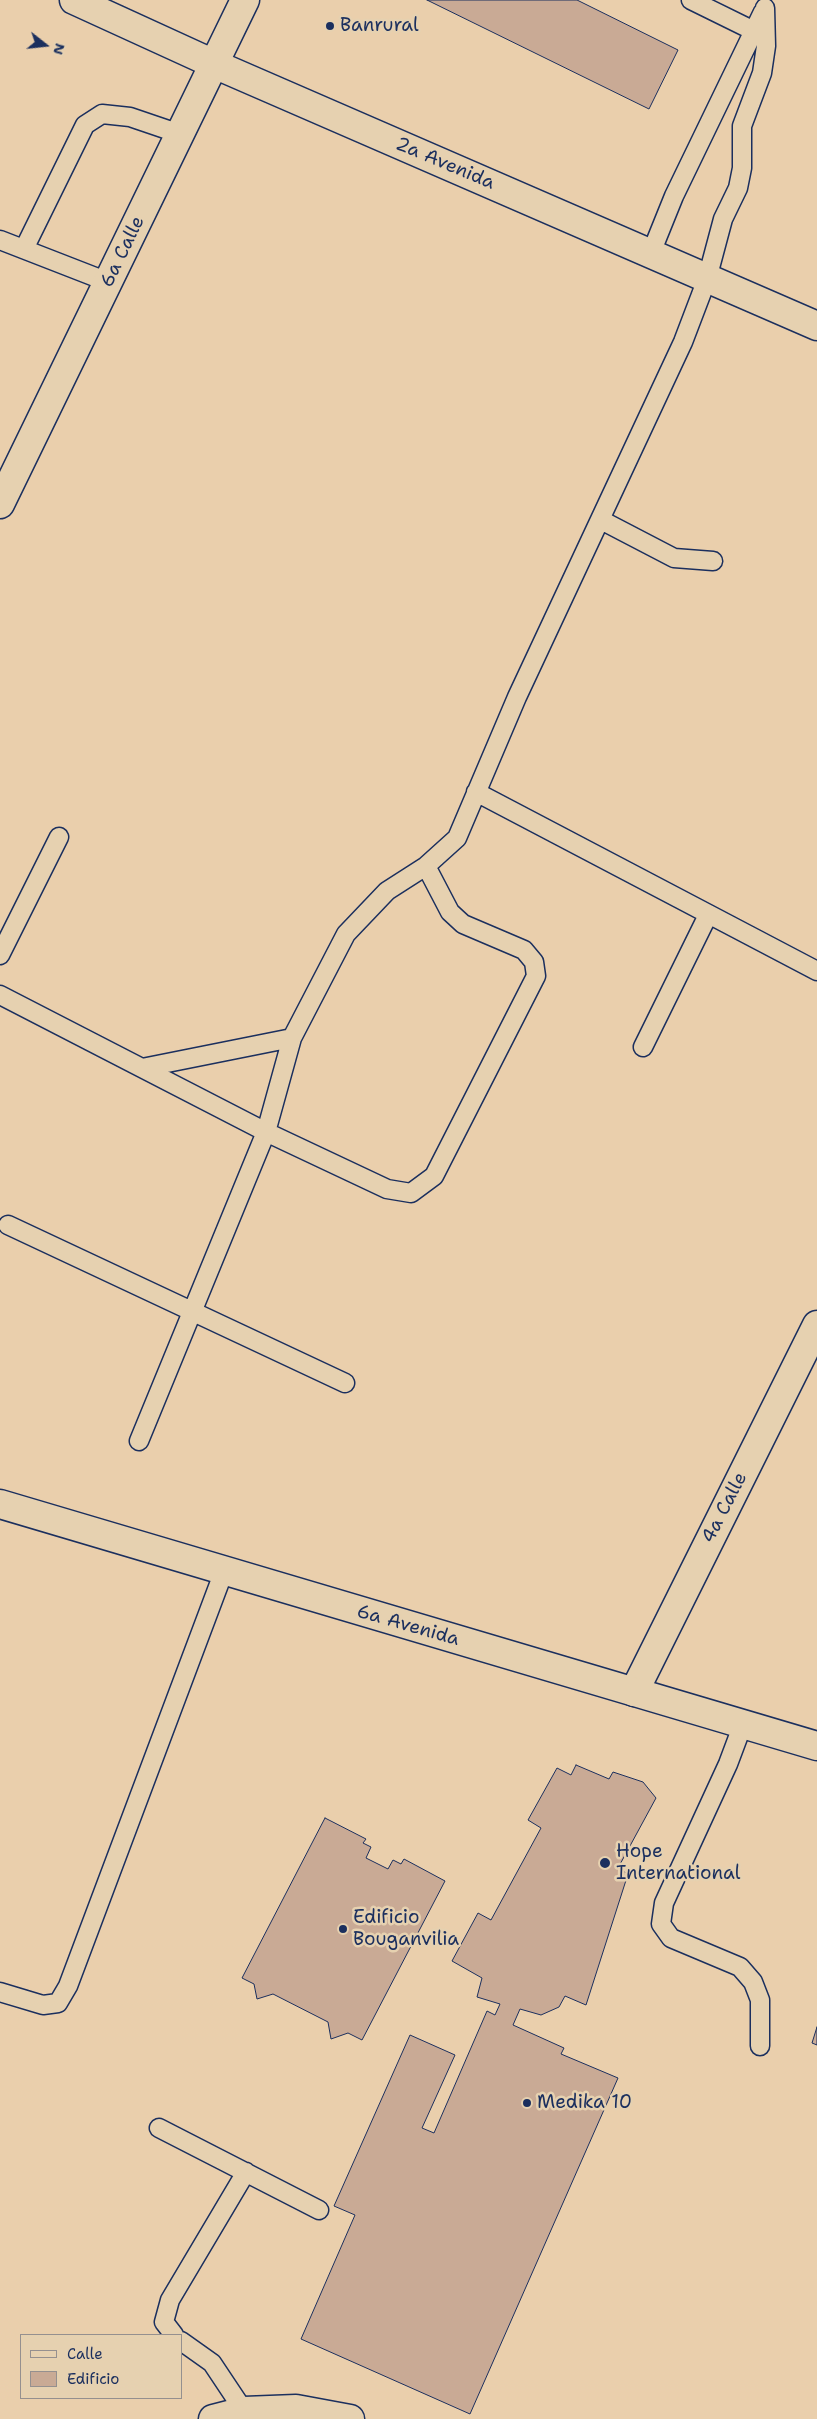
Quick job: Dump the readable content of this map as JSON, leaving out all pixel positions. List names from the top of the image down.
{
  "streets": {
    "street": [
      "2a Avenida",
      "6a Calle",
      "4a Calle",
      "6a Avenida"
    ]
  },
  "crossings": [
    ["2a Avenida", "6a Calle"],
    ["4a Calle", "6a Avenida"]
  ],
  "places": [
    "Banrural",
    "Hope International",
    "Edificio Bouganvilia",
    "Medika 10"
  ],
  "legend": ["Calle", "Edificio"],
  "north": "right"
}
